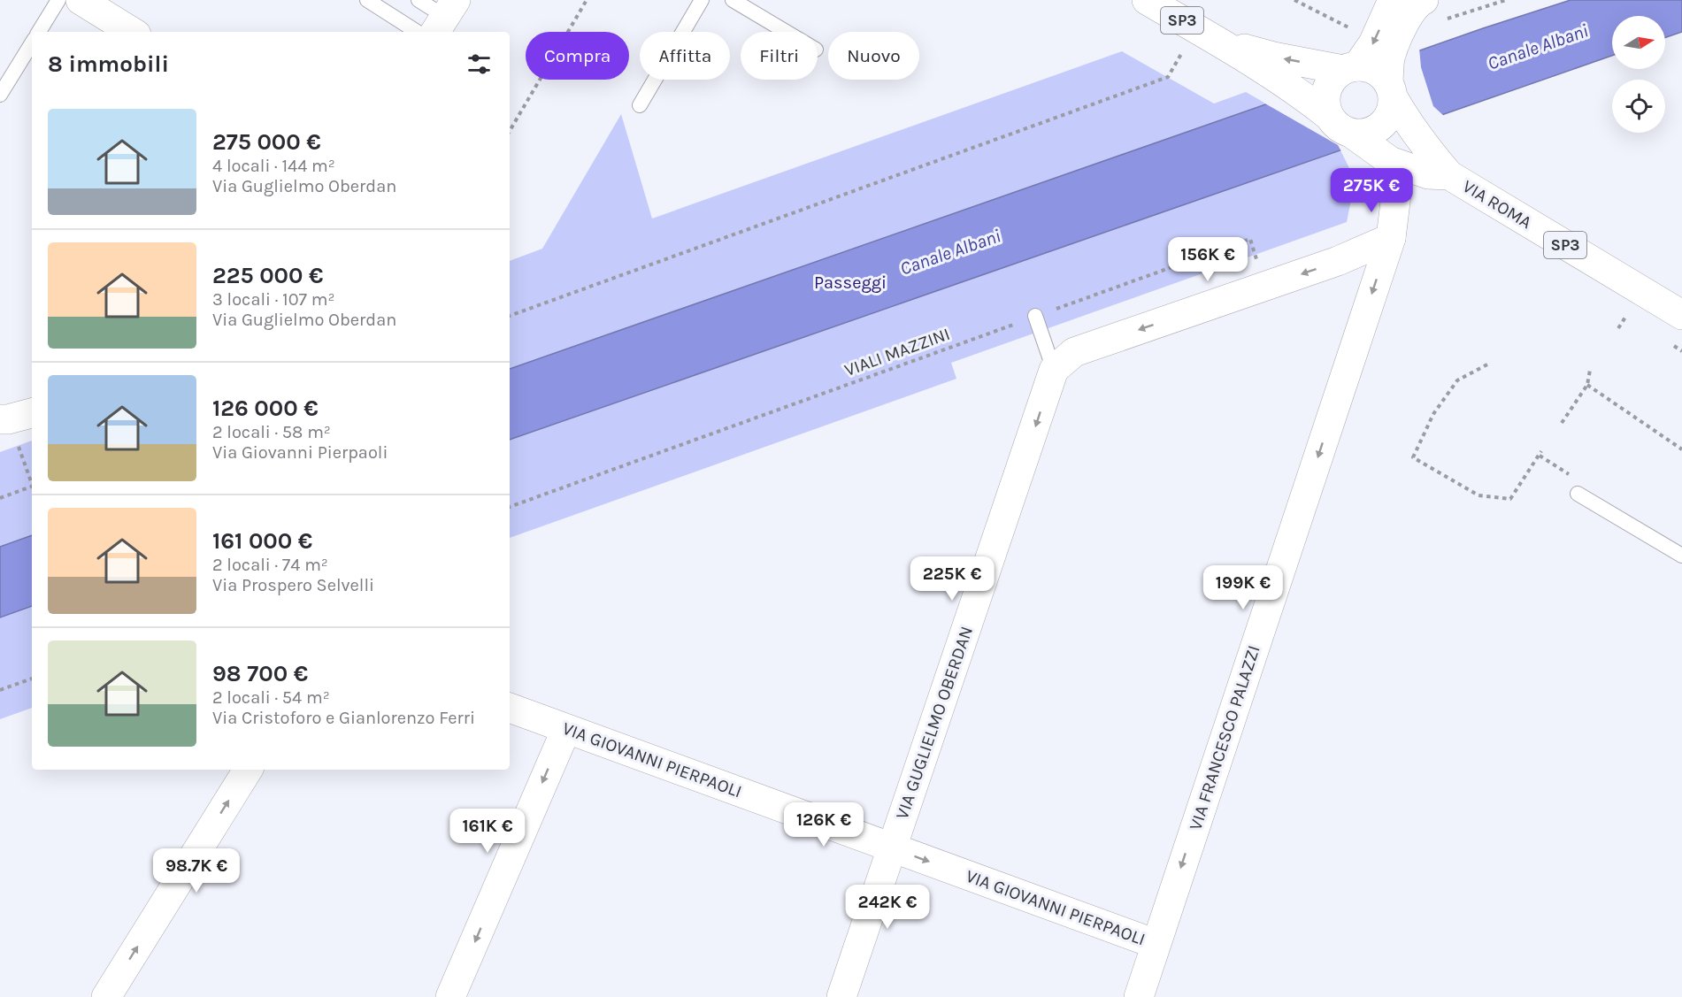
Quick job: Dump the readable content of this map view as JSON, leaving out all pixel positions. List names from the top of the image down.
{
  "streets": {
    "street": [
      "SP3",
      "VIA ROMA",
      "VIA GUGLIELMO OBERDAN",
      "VIA FRANCESCO PALAZZI",
      "VIA GIOVANNI PIERPAOLI"
    ],
    "path": ["VIALI MAZZINI"]
  },
  "crossings": [
    ["VIA ROMA", "VIA FRANCESCO PALAZZI"],
    ["VIA GUGLIELMO OBERDAN", "VIA GIOVANNI PIERPAOLI"],
    ["VIA FRANCESCO PALAZZI", "VIA GIOVANNI PIERPAOLI"]
  ],
  "one_way": ["VIA GUGLIELMO OBERDAN", "VIA FRANCESCO PALAZZI", "VIA GIOVANNI PIERPAOLI"],
  "water": ["Canale Albani"],
  "parks": ["Passeggi"],
  "north": "right",
  "page": {
    "chip": [
      "Compra",
      "Affitta",
      "Filtri",
      "Nuovo"
    ],
    "heading": "8 immobili",
    "list": [
      {
        "name": "275 000 €",
        "note": "4 locali · 144 m² · Via Guglielmo Oberdan"
      },
      {
        "name": "225 000 €",
        "note": "3 locali · 107 m² · Via Guglielmo Oberdan"
      },
      {
        "name": "126 000 €",
        "note": "2 locali · 58 m² · Via Giovanni Pierpaoli"
      },
      {
        "name": "161 000 €",
        "note": "2 locali · 74 m² · Via Prospero Selvelli"
      },
      {
        "name": "98 700 €",
        "note": "2 locali · 54 m² · Via Cristoforo e Gianlorenzo Ferri"
      }
    ],
    "price": [
      "275K €",
      "156K €",
      "225K €",
      "199K €",
      "126K €",
      "161K €",
      "98.7K €",
      "242K €"
    ]
  }
}
